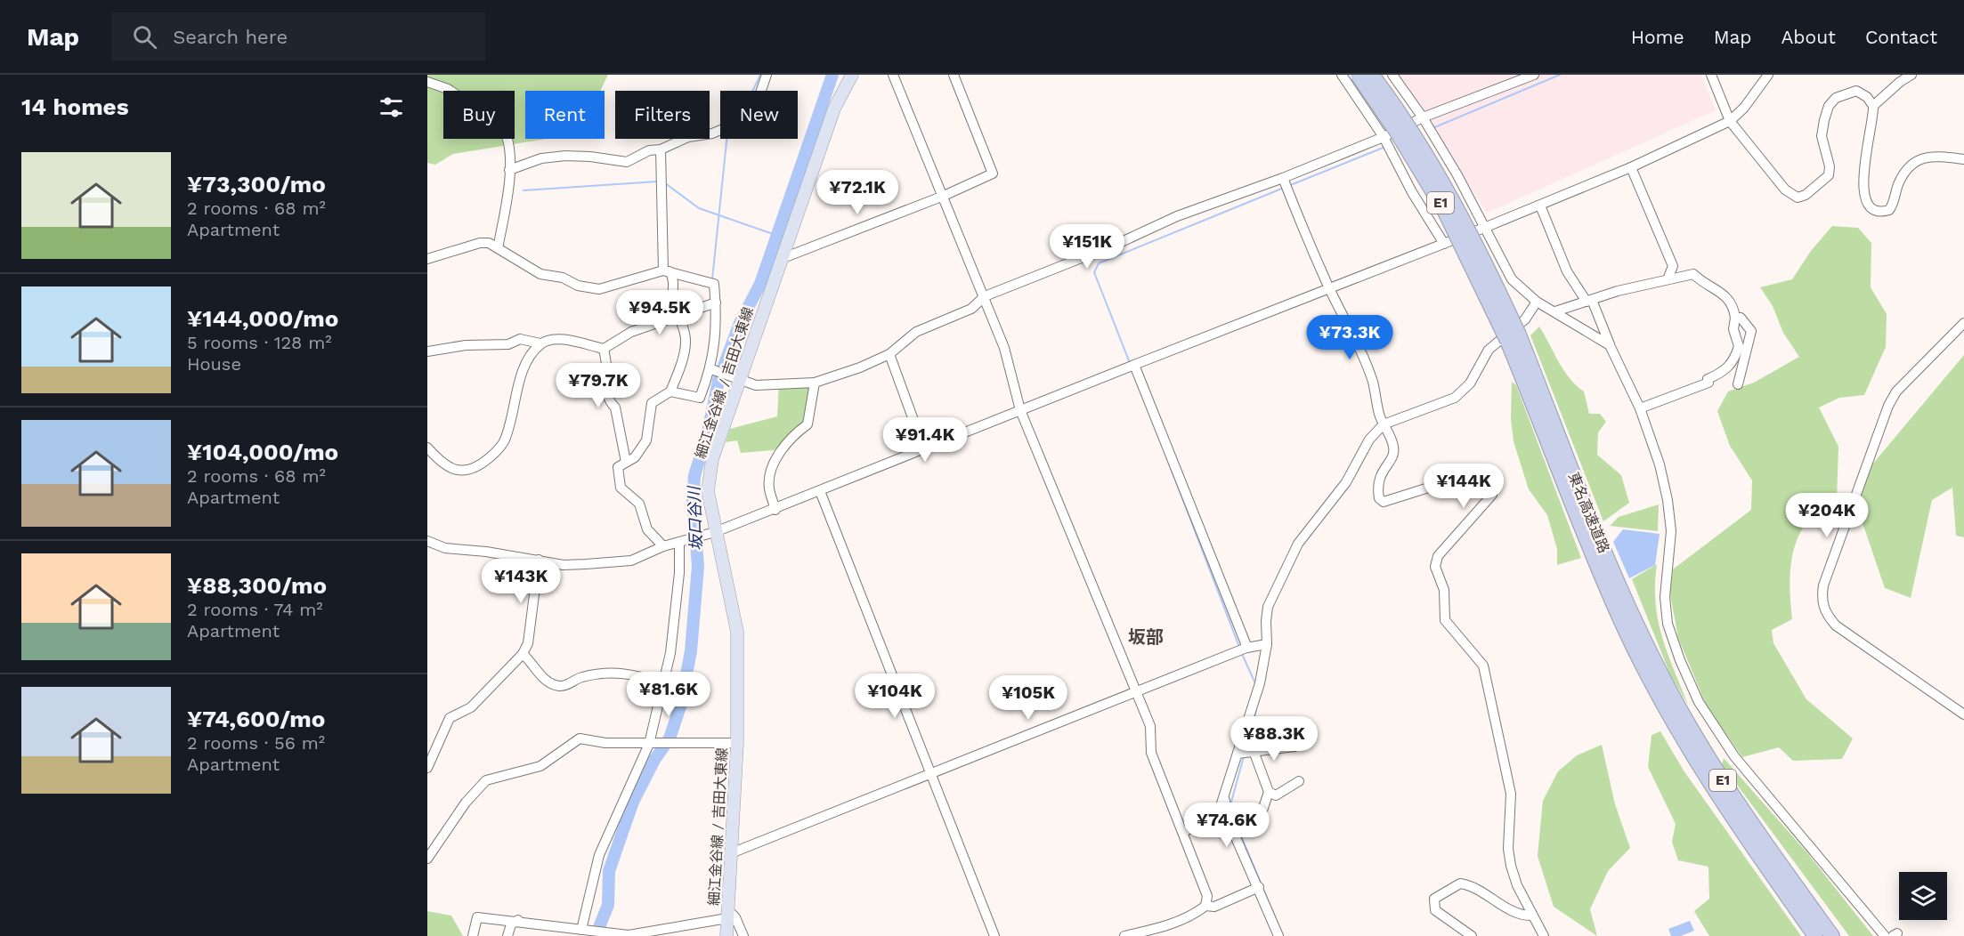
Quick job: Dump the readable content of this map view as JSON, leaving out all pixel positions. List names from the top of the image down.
{
  "streets": {
    "highway": ["E1", "東名高速道路"],
    "main road": ["細江金谷線 / 吉田大東線"]
  },
  "districts": ["坂部"],
  "water": ["坂口谷川"],
  "page": {
    "header": "Map",
    "search": "Search here",
    "nav": [
      "Home",
      "Map",
      "About",
      "Contact"
    ],
    "heading": "14 homes",
    "chip": [
      "Buy",
      "Rent",
      "Filters",
      "New"
    ],
    "list": [
      {
        "name": "¥73,300/mo",
        "note": "2 rooms · 68 m² · Apartment"
      },
      {
        "name": "¥144,000/mo",
        "note": "5 rooms · 128 m² · House"
      },
      {
        "name": "¥104,000/mo",
        "note": "2 rooms · 68 m² · Apartment"
      },
      {
        "name": "¥88,300/mo",
        "note": "2 rooms · 74 m² · Apartment"
      },
      {
        "name": "¥74,600/mo",
        "note": "2 rooms · 56 m² · Apartment"
      }
    ],
    "price": [
      "¥72.1K",
      "¥151K",
      "¥94.5K",
      "¥73.3K",
      "¥79.7K",
      "¥91.4K",
      "¥144K",
      "¥204K",
      "¥143K",
      "¥81.6K",
      "¥104K",
      "¥105K",
      "¥88.3K",
      "¥74.6K"
    ]
  }
}
